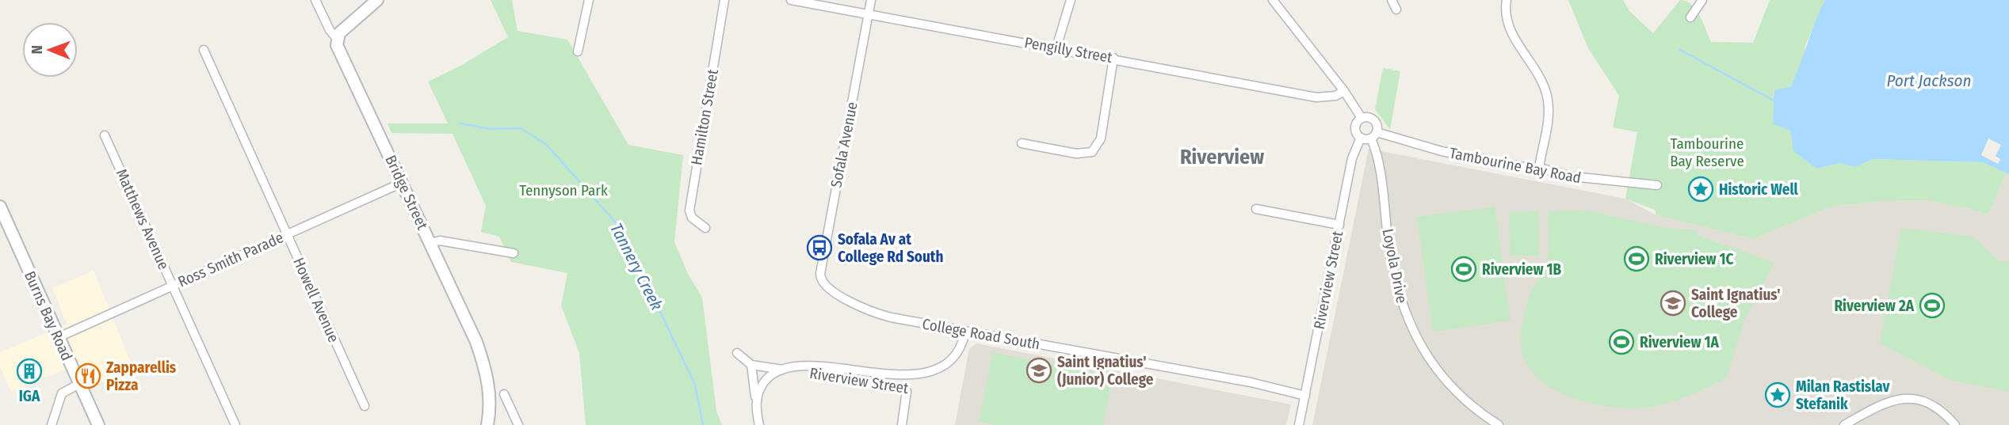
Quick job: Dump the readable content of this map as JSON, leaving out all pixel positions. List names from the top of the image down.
{
  "streets": {
    "main road": ["Bridge Street", "Burns Bay Road"],
    "street": [
      "Pengilly Street",
      "Hamilton Street",
      "Sofala Avenue",
      "Tambourine Bay Road",
      "Matthews Avenue",
      "Ross Smith Parade",
      "Loyola Drive",
      "Riverview Street",
      "Howell Avenue",
      "College Road South"
    ]
  },
  "crossings": [
    ["Pengilly Street", "Sofala Avenue"],
    ["Sofala Avenue", "College Road South"],
    ["Tambourine Bay Road", "Loyola Drive"],
    ["Tambourine Bay Road", "Riverview Street"],
    ["Bridge Street", "Ross Smith Parade"],
    ["Matthews Avenue", "Ross Smith Parade"],
    ["Ross Smith Parade", "Howell Avenue"],
    ["Ross Smith Parade", "Burns Bay Road"],
    ["Riverview Street", "College Road South"]
  ],
  "districts": ["Riverview"],
  "water": ["Port Jackson", "Tannery Creek"],
  "parks": ["Tambourine Bay Reserve", "Tennyson Park"],
  "places": {
    "place": ["Historic Well", "Milan Rastislav Stefanik"],
    "bus stop": ["Sofala Av at College Rd South"],
    "sports": [
      "Riverview 1C",
      "Riverview 1B",
      "Riverview 2A",
      "Riverview 1A"
    ],
    "school or university": ["Saint Ignatius' College", "Saint Ignatius' (Junior) College"],
    "building": ["IGA"],
    "restaurant": ["Zapparellis Pizza"]
  },
  "north": "left"
}
